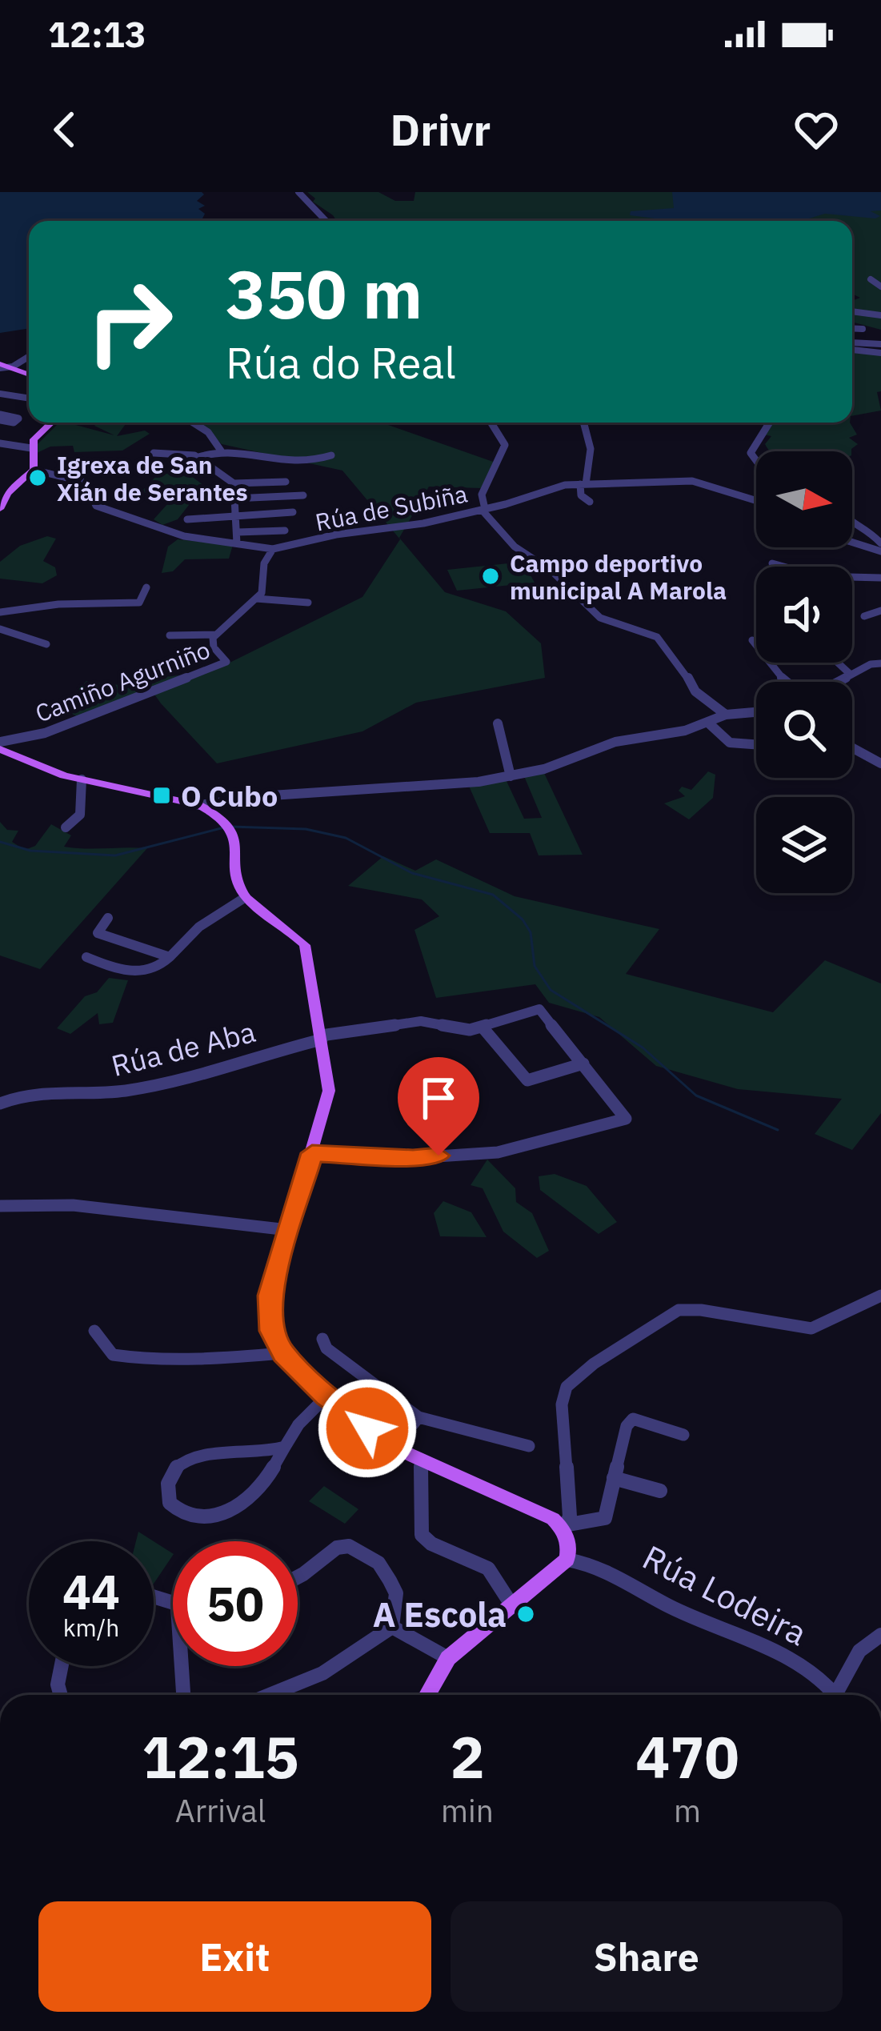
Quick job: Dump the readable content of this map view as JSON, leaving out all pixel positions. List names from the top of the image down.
{
  "streets": {
    "street": [
      "Rúa de Subiña",
      "Camiño Agurniño",
      "Rúa de Aba",
      "Rúa Lodeira"
    ]
  },
  "places": {
    "other": ["Igrexa de San Xián de Serantes", "Campo deportivo municipal A Marola", "A Escola"],
    "transit": ["O Cubo"]
  },
  "north": "right",
  "page": {
    "status": "12:13",
    "header": "Drivr",
    "turn": ["350 m", "Rúa do Real"],
    "speed": "44 km/h",
    "limit": "50",
    "eta": [
      "12:15",
      "Arrival",
      "2",
      "min",
      "470",
      "m"
    ],
    "buttons": ["Exit", "Share"]
  }
}
